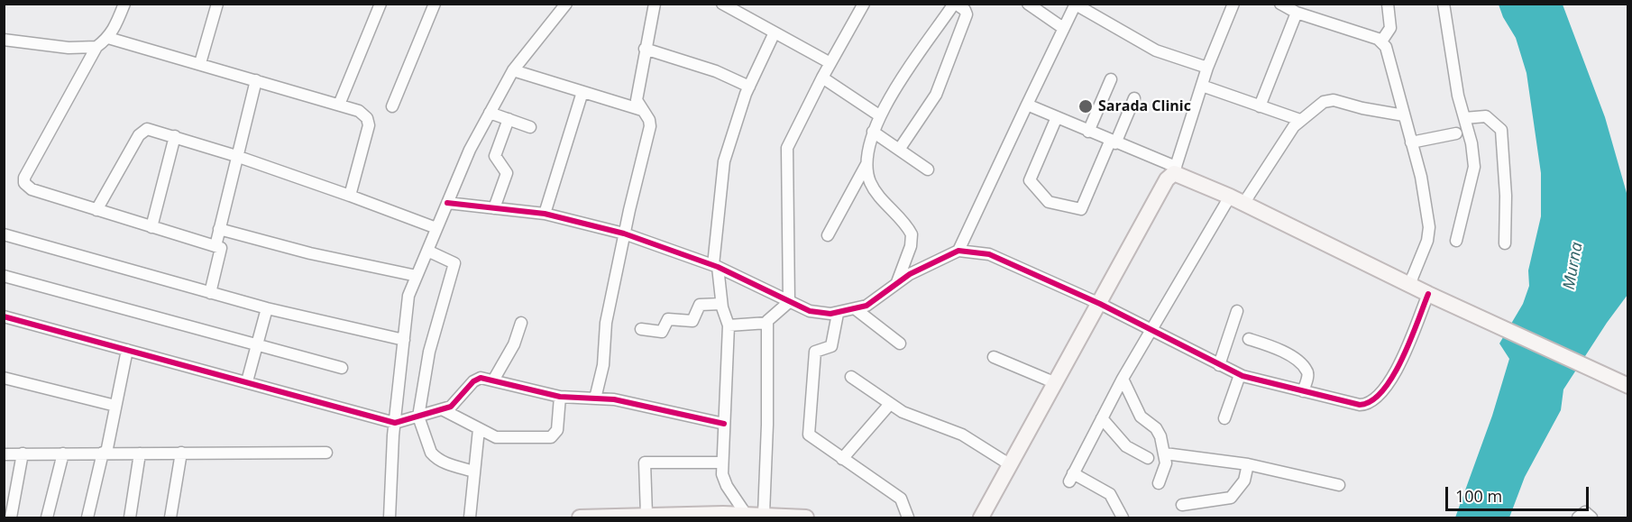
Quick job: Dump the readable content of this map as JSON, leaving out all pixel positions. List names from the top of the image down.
{
  "water": ["Murna"],
  "places": ["Sarada Clinic"],
  "scale_bar": "100 m"
}
